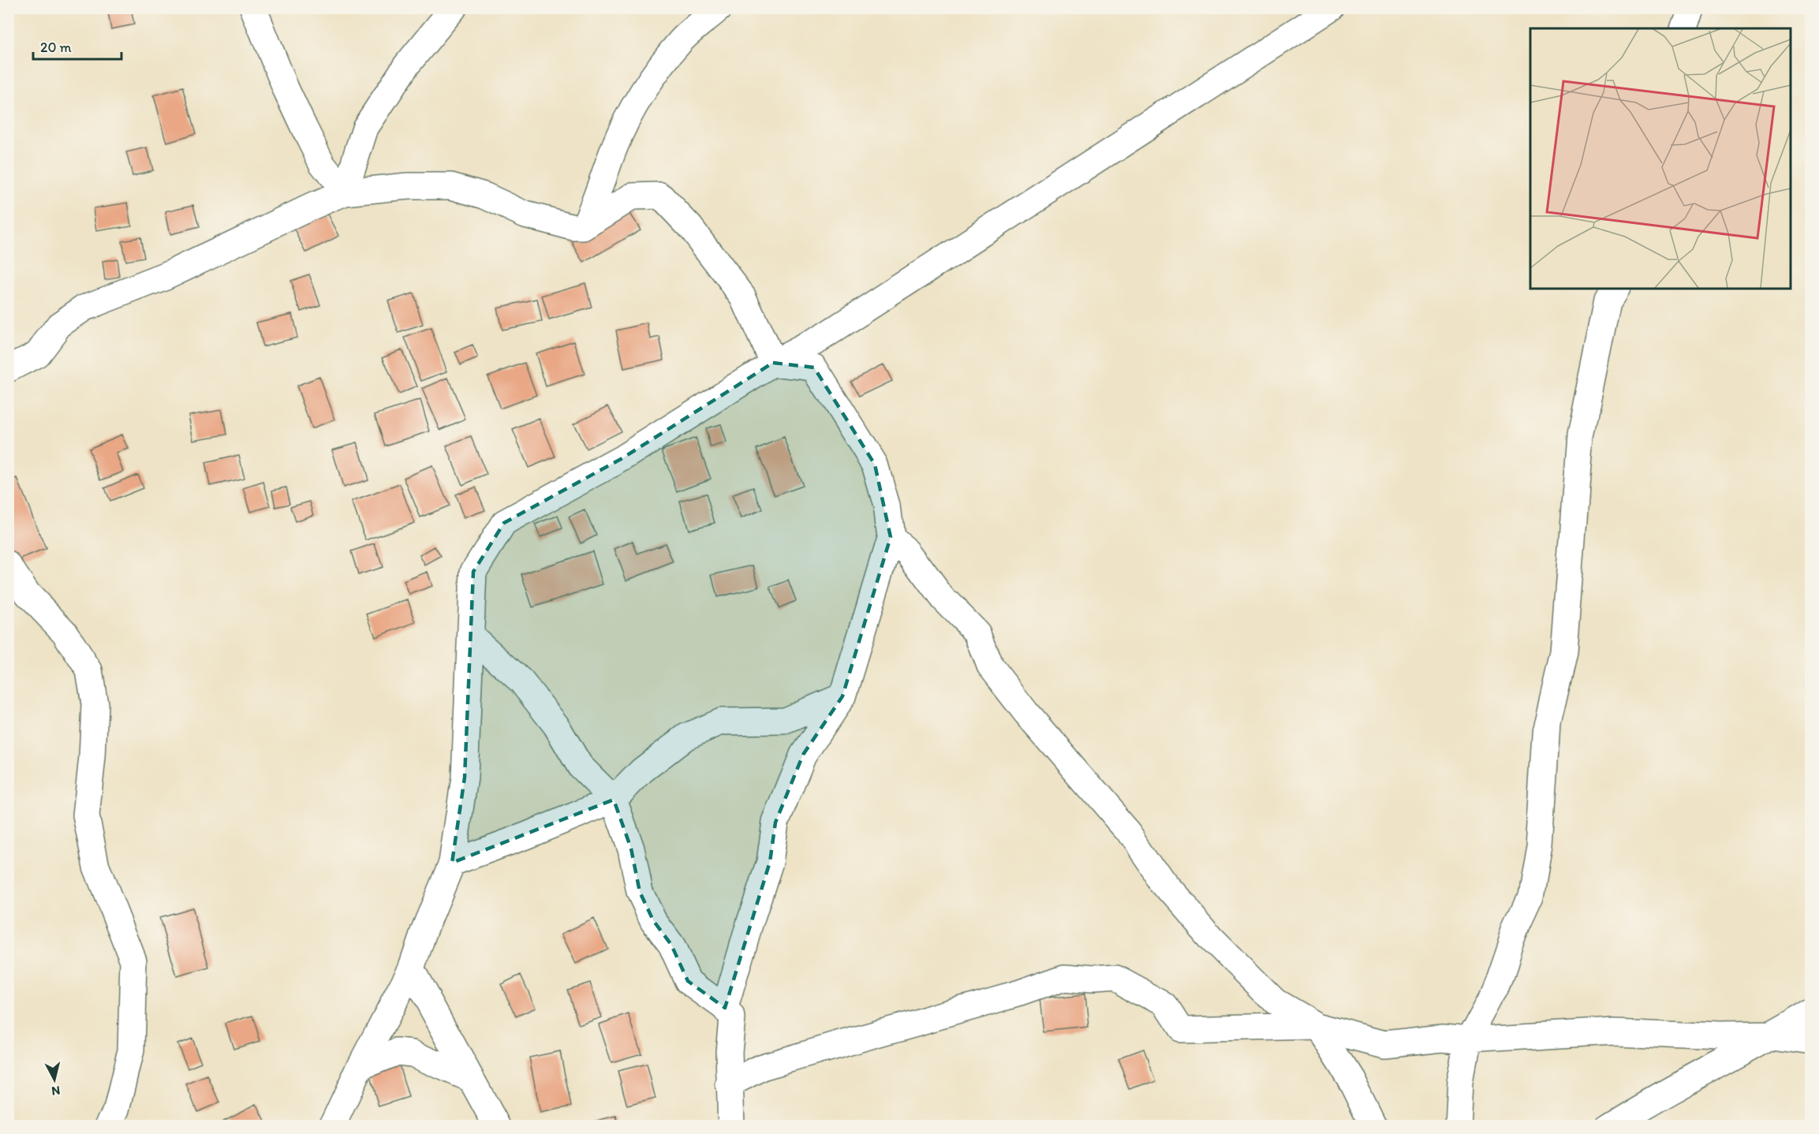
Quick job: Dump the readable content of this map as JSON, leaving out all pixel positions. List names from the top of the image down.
{
  "scale_bar": "20 m",
  "north": "bottom"
}
